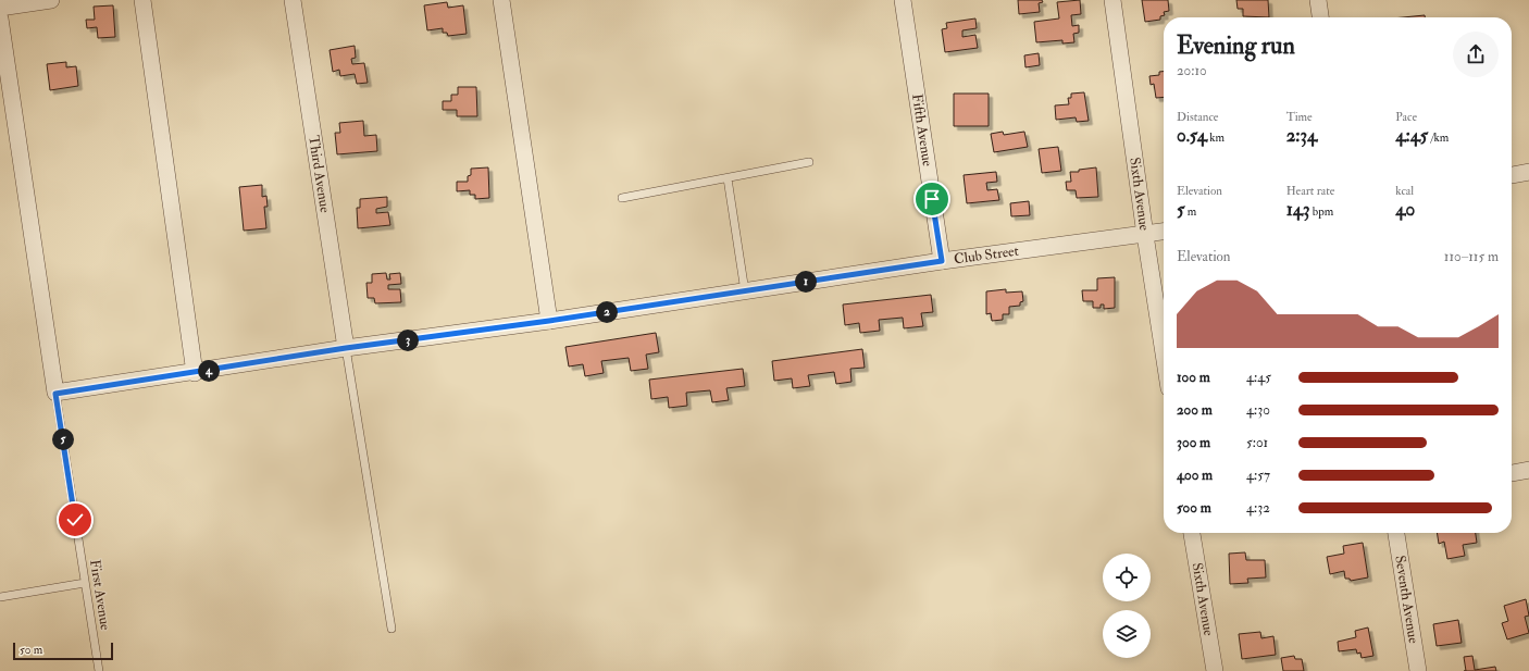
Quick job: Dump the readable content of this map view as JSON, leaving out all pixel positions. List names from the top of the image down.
{
  "streets": {
    "street": [
      "Fifth Avenue",
      "Third Avenue",
      "Sixth Avenue",
      "Club Street",
      "Seventh Avenue"
    ],
    "lane": ["First Avenue"]
  },
  "crossings": [
    ["Fifth Avenue", "Club Street"],
    ["Third Avenue", "Club Street"],
    ["Sixth Avenue", "Club Street"],
    ["Club Street", "First Avenue"]
  ],
  "scale_bar": "50 m",
  "page": {
    "heading": ["Evening run", "20:10"],
    "stats": [
      ["Distance", "0.54 km"],
      ["Time", "2:34"],
      ["Pace", "4:45 /km"],
      ["Elevation", "5 m"],
      ["Heart rate", "143 bpm"],
      ["kcal", "40"]
    ],
    "chart": ["Elevation", "110–115 m"],
    "pins": [
      "1",
      "2",
      "3",
      "4",
      "5"
    ],
    "list": [
      {
        "name": "100 m",
        "note": "4:45"
      },
      {
        "name": "200 m",
        "note": "4:30"
      },
      {
        "name": "300 m",
        "note": "5:01"
      },
      {
        "name": "400 m",
        "note": "4:57"
      },
      {
        "name": "500 m",
        "note": "4:32"
      }
    ],
    "scale": "50 m"
  }
}
